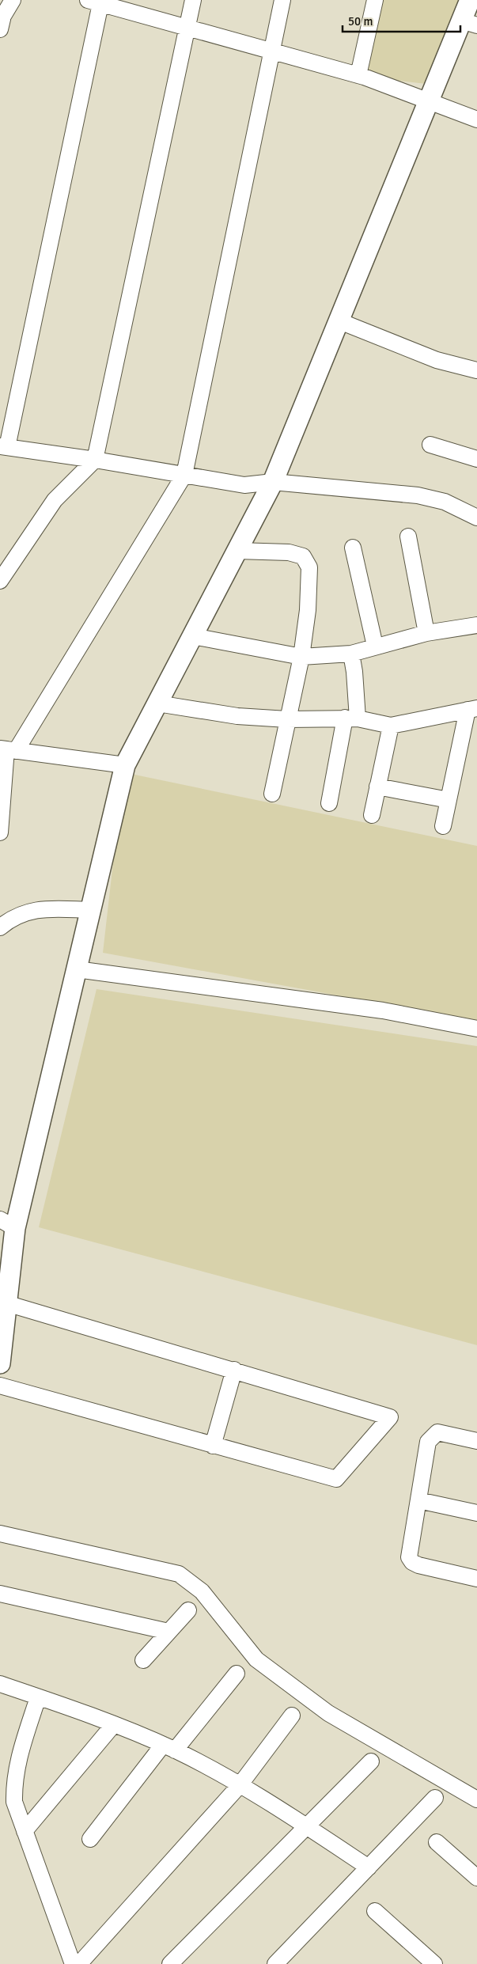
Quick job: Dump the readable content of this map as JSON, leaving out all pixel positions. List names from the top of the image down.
{
  "scale_bar": "50 m"
}
